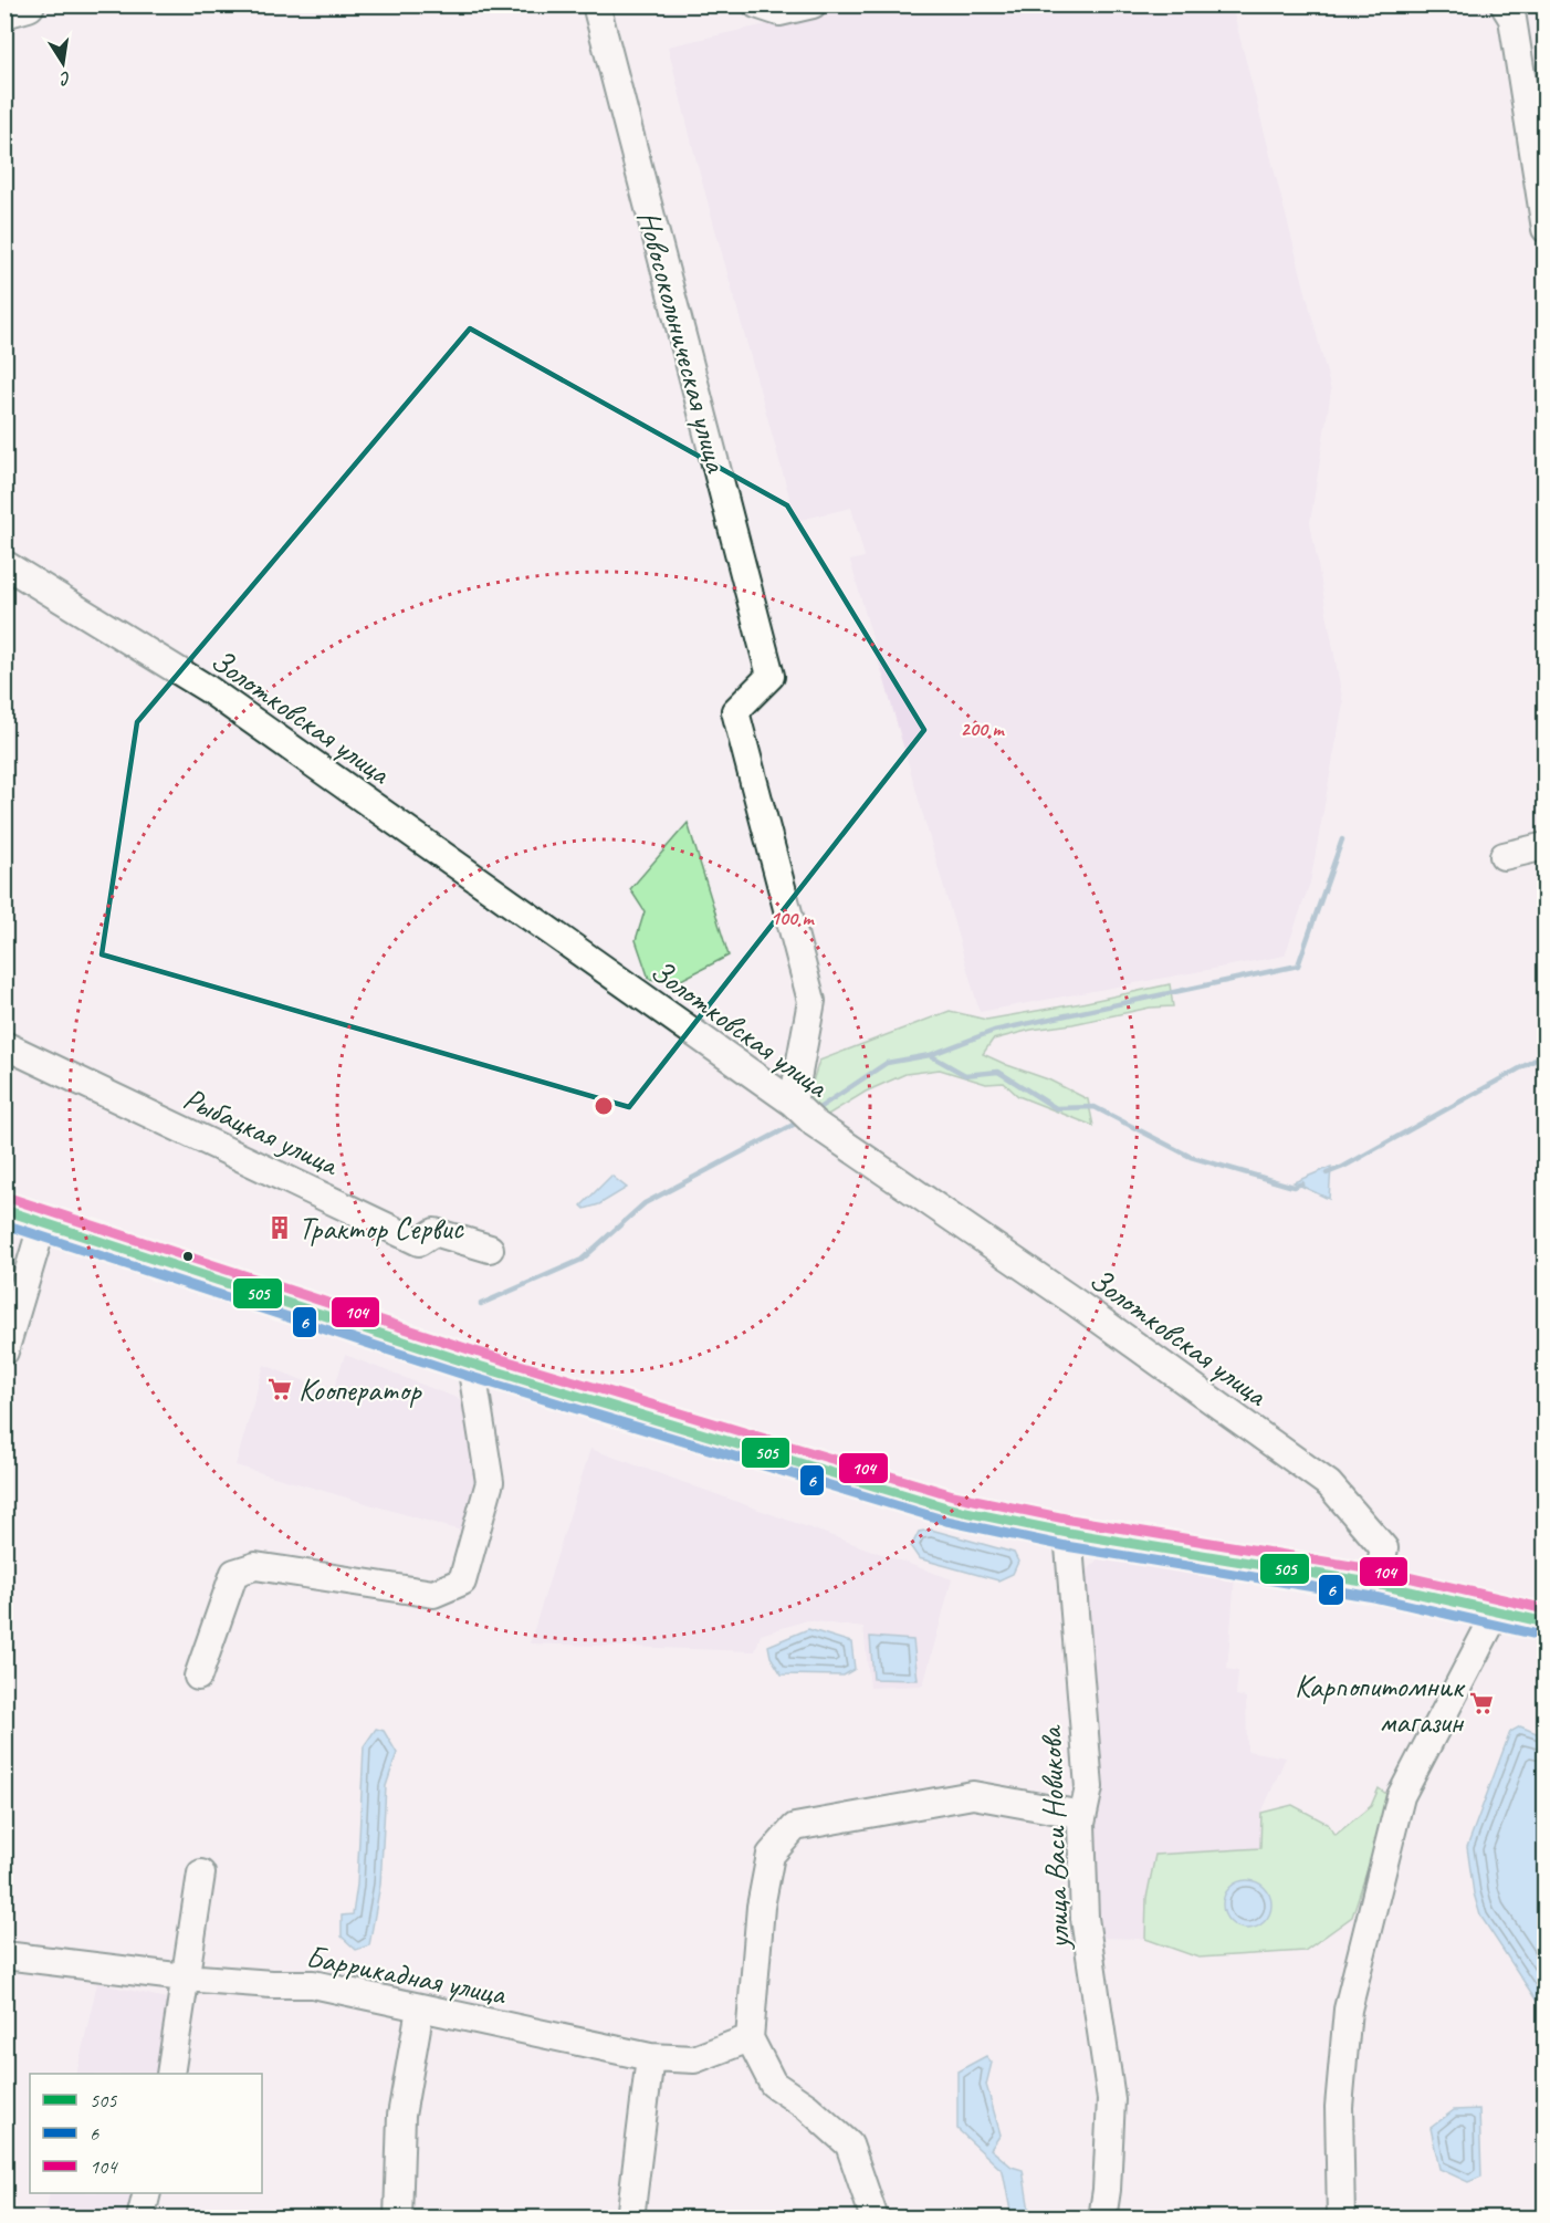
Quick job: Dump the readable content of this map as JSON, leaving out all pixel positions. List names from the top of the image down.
{
  "streets": {
    "street": [
      "Новосокольническая улица",
      "Золотковская улица",
      "Рыбацкая улица",
      "улица Васи Новикова",
      "Баррикадная улица"
    ]
  },
  "crossings": [
    ["Новосокольническая улица", "Золотковская улица"]
  ],
  "places": {
    "building": ["Трактор Сервис"],
    "supermarket": ["Кооператор", "Карпопитомник магазин"]
  },
  "lines": ["transit line 104", "transit line 505", "transit line 6"],
  "legend": ["505", "6", "104"],
  "north": "bottom",
  "rings": ["200 m", "100 m"]
}
